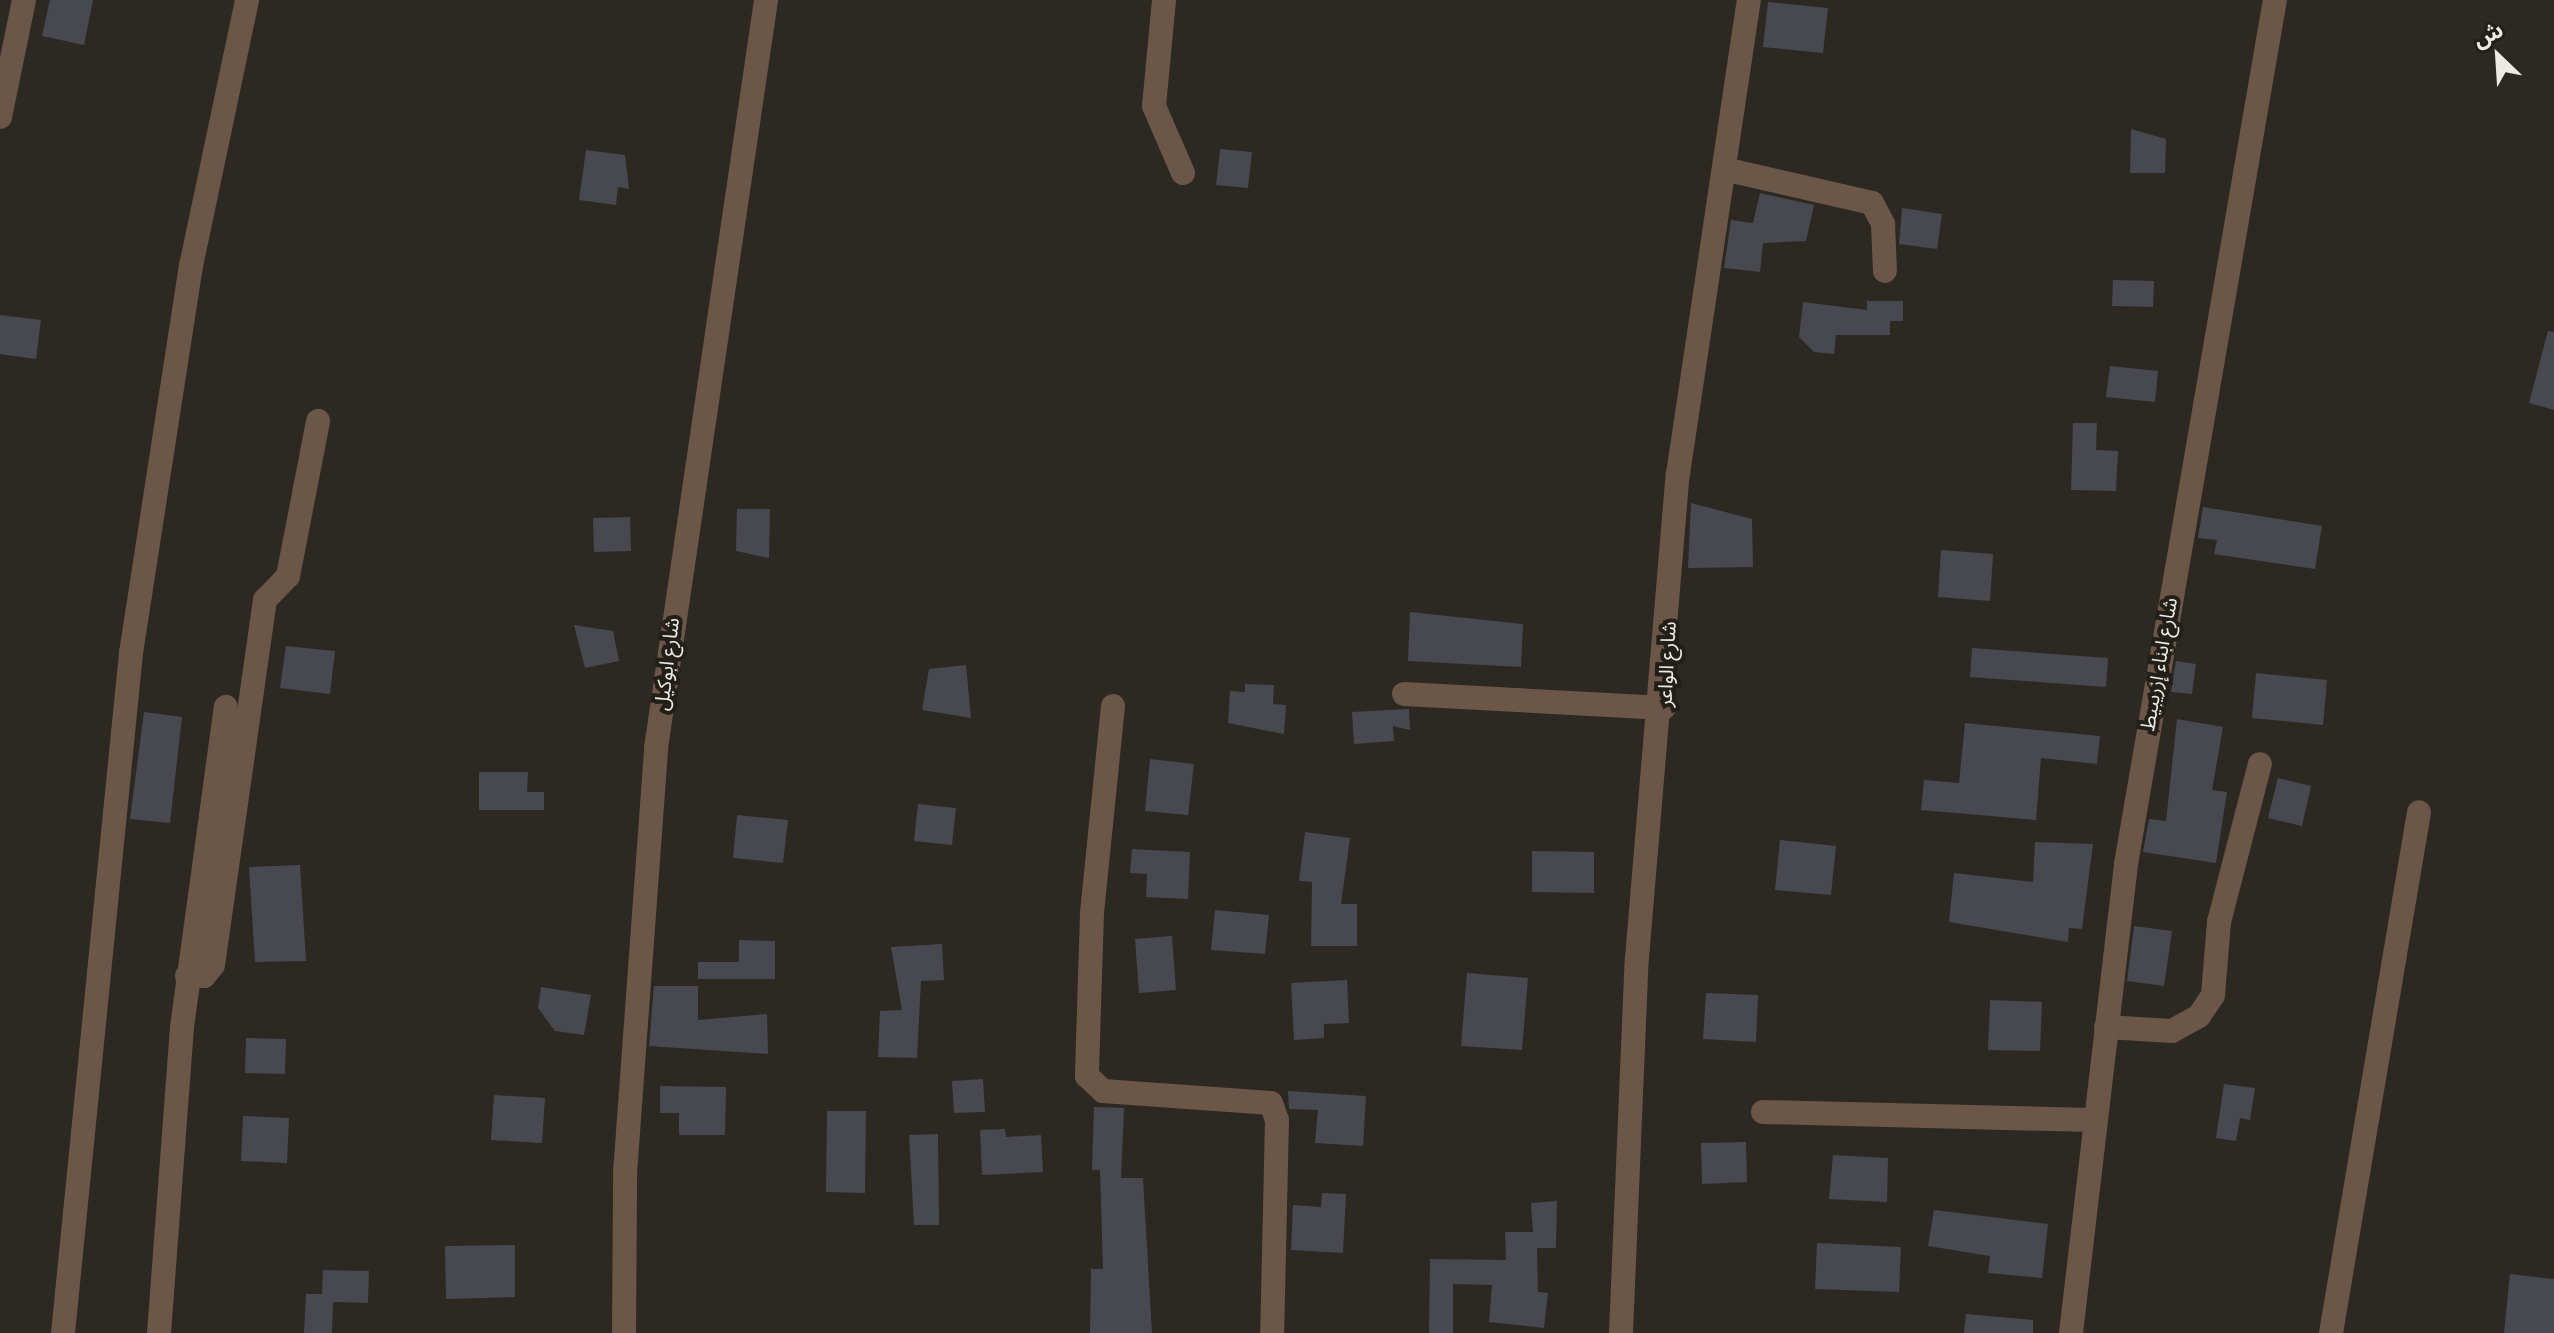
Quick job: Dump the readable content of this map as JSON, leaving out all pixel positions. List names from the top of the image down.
{
  "streets": {
    "street": ["شارع ابوكيل", "شارع الواعر", "شارع ابناء إزريبيط"]
  },
  "north": "top left"
}
